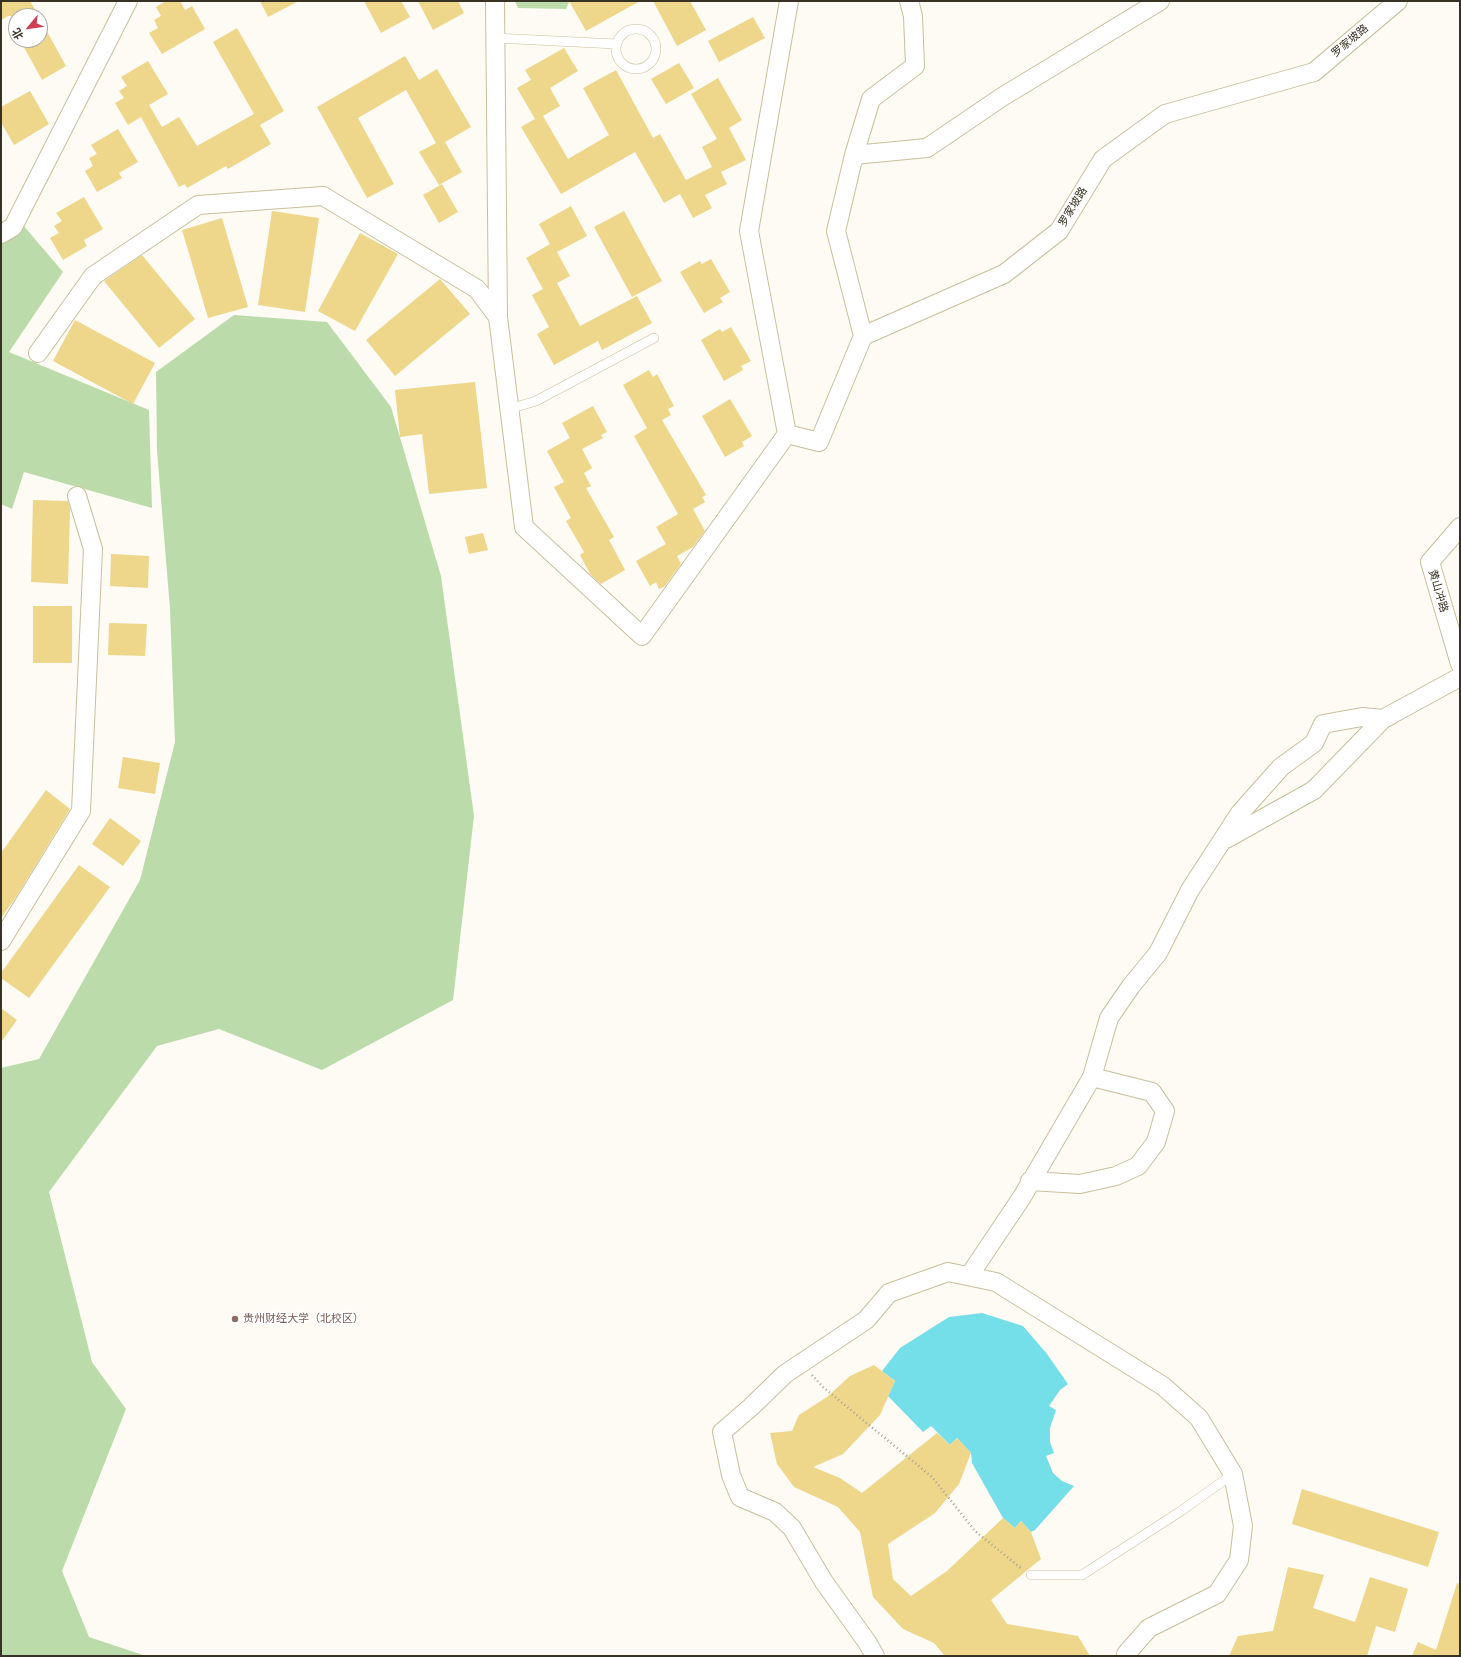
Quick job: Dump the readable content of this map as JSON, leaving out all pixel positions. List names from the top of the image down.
{
  "streets": {
    "street": ["罗家坡路", "黄山冲路"]
  },
  "places": ["贵州财经大学（北校区）"],
  "north": "bottom left"
}
